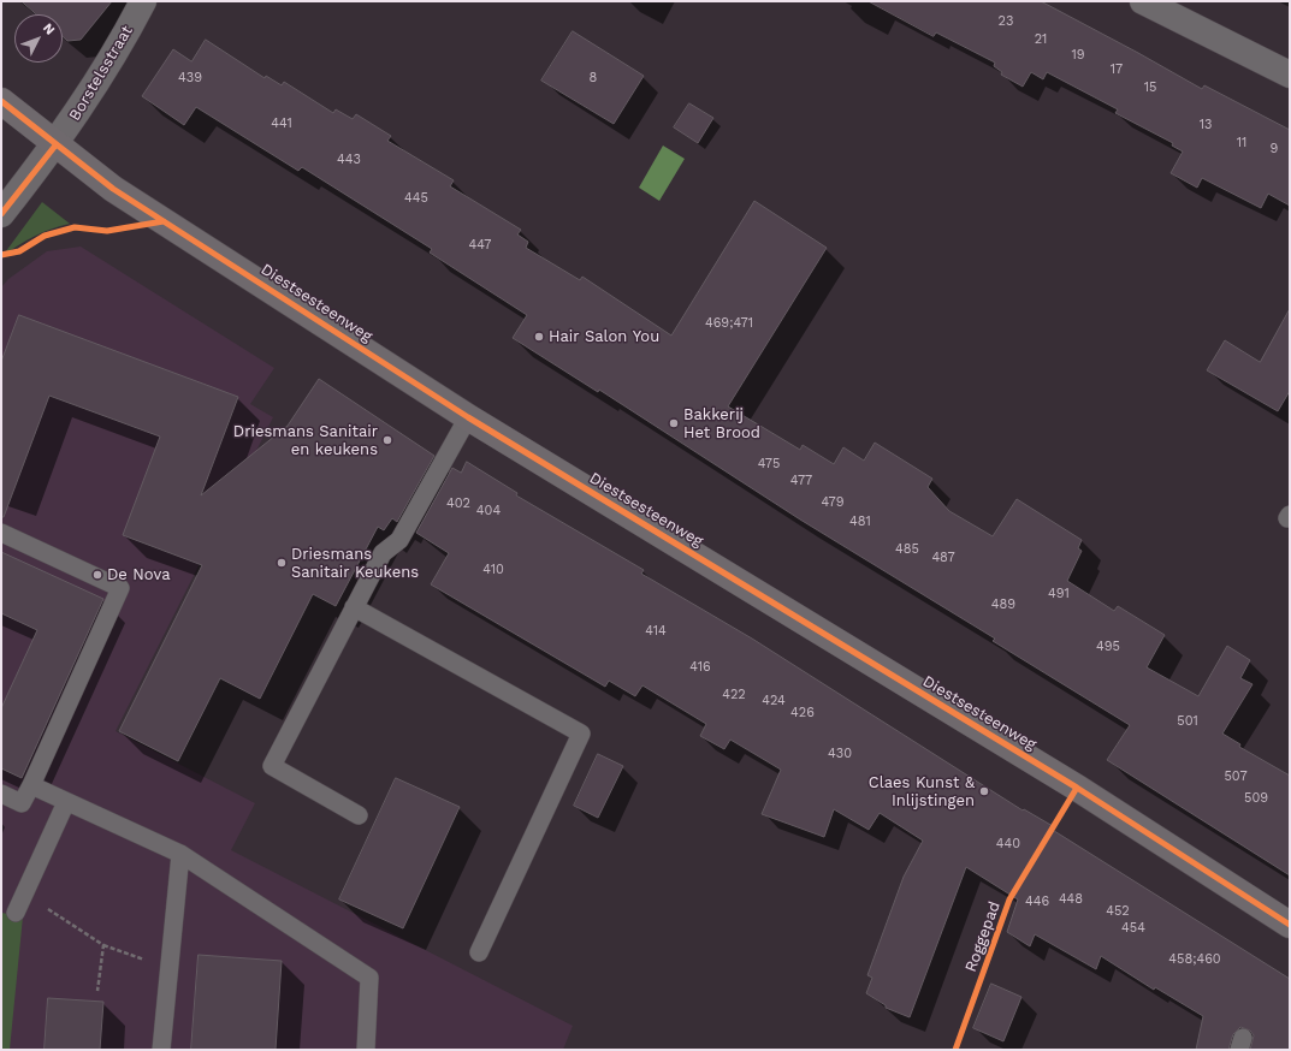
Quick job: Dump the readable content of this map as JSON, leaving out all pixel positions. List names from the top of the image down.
{
  "streets": {
    "main road": ["Diestsesteenweg"],
    "street": ["Borstelsstraat"],
    "cycle path": ["Roggepad"]
  },
  "crossings": [
    ["Borstelsstraat", "Diestsesteenweg"]
  ],
  "places": [
    "Hair Salon You",
    "Bakkerij Het Brood",
    "Driesmans Sanitair en keukens",
    "Driesmans Sanitair Keukens",
    "De Nova",
    "Claes Kunst & Inlijstingen"
  ],
  "house_numbers": [
    "23",
    "21",
    "19",
    "17",
    "439",
    "8",
    "15",
    "441",
    "13",
    "11",
    "9",
    "443",
    "445",
    "447",
    "469;471",
    "475",
    "477",
    "479",
    "402",
    "404",
    "481",
    "485",
    "487",
    "410",
    "491",
    "489",
    "414",
    "495",
    "416",
    "422",
    "424",
    "426",
    "501",
    "430",
    "507",
    "509",
    "440",
    "448",
    "446",
    "452",
    "454",
    "458;460"
  ],
  "north": "top right"
}
